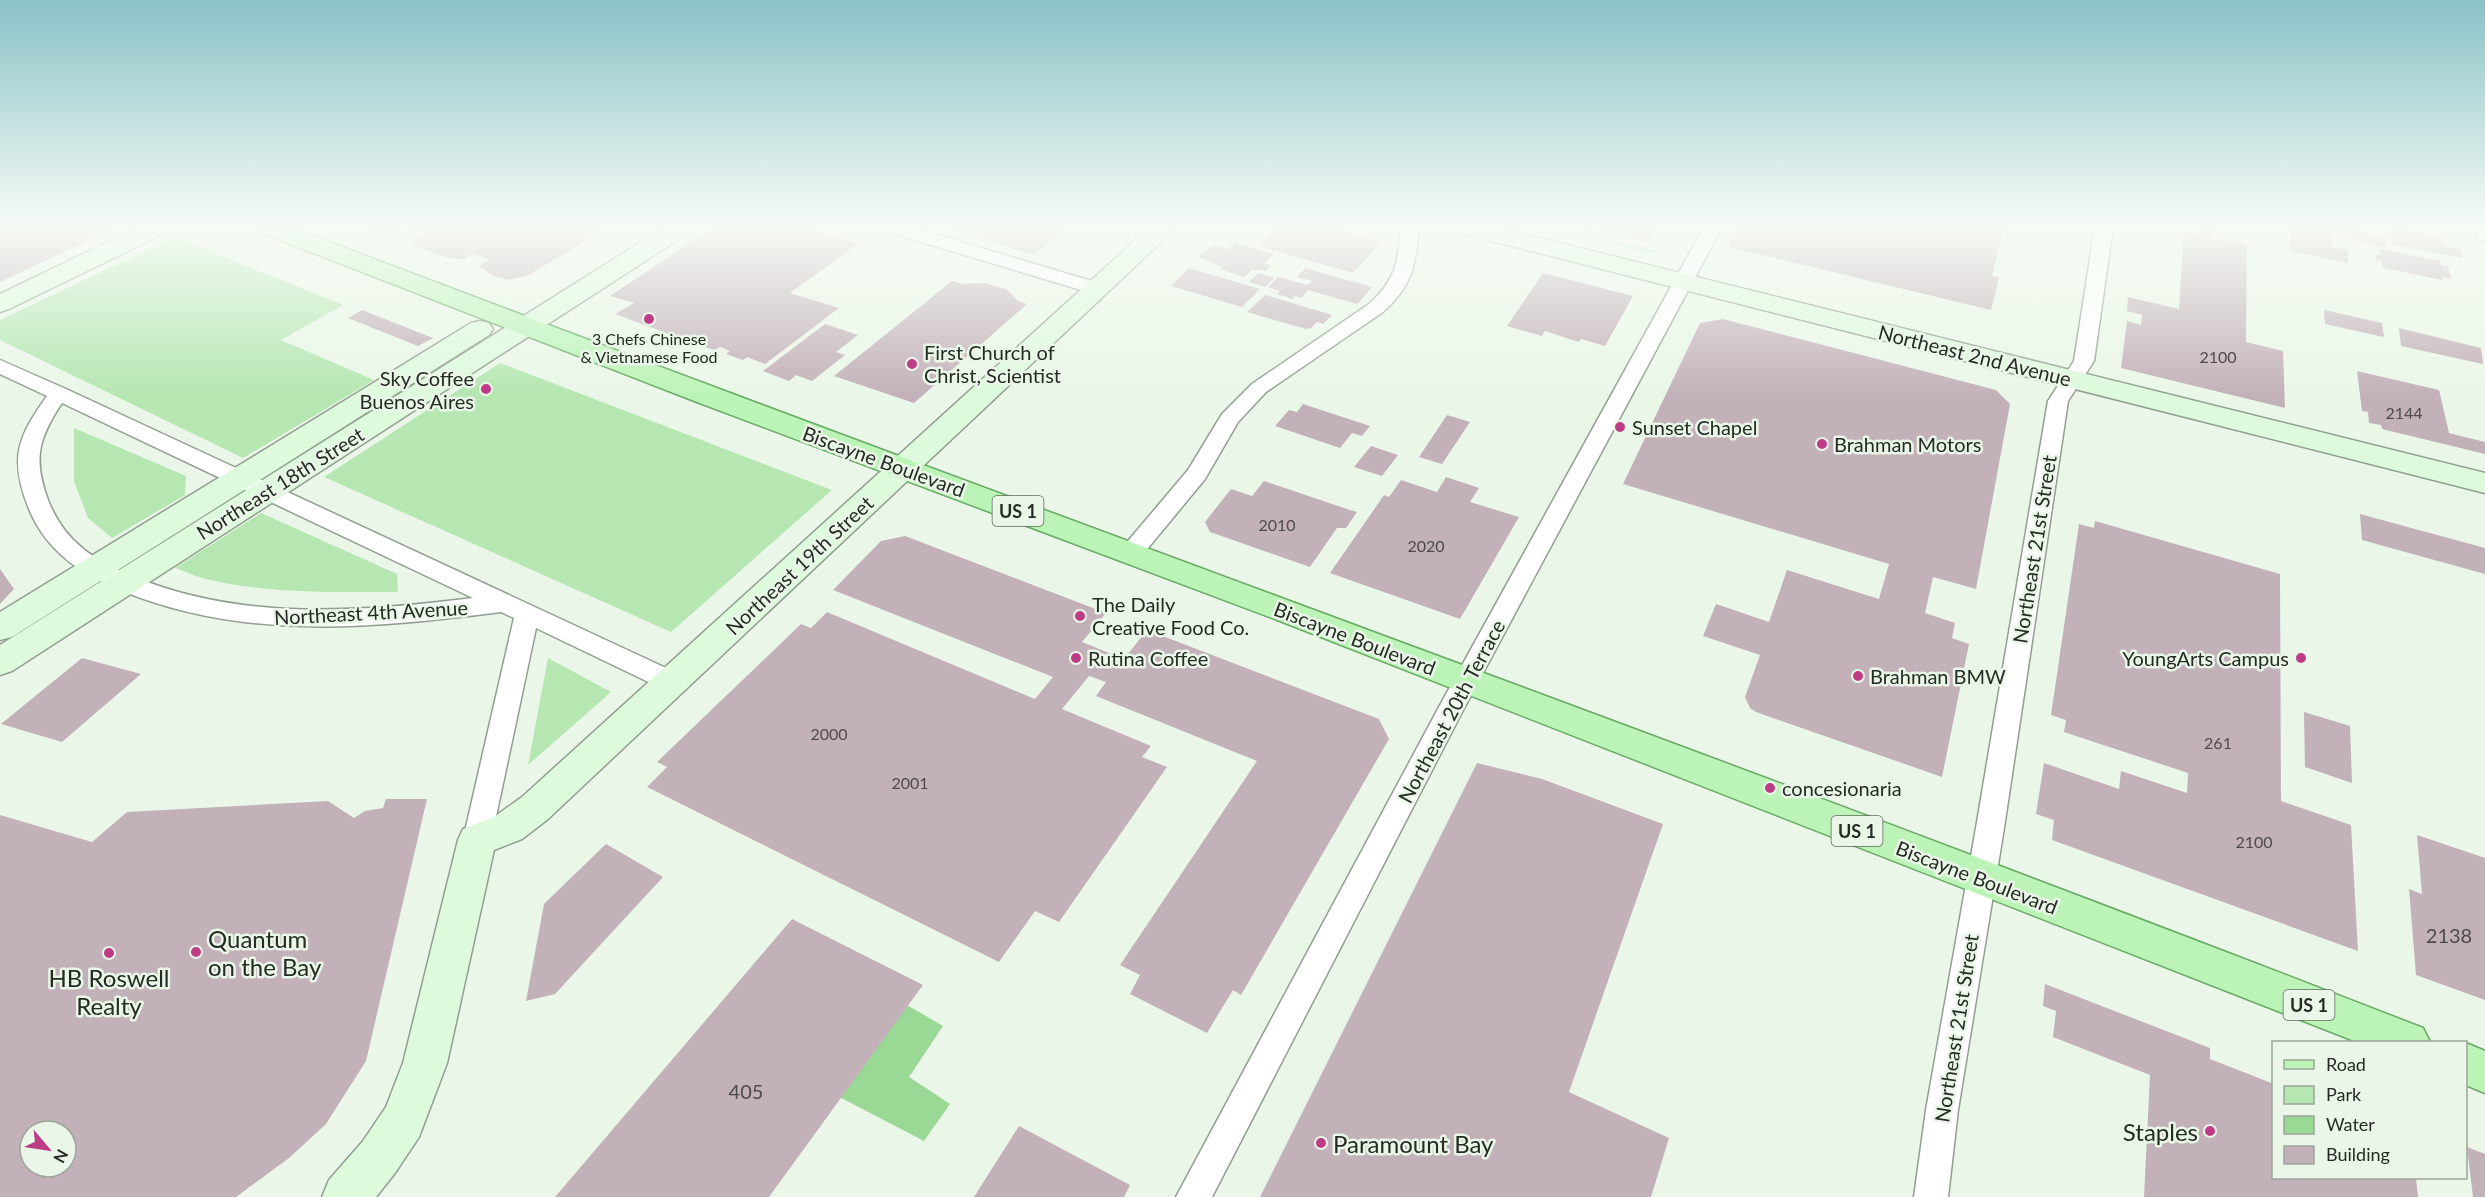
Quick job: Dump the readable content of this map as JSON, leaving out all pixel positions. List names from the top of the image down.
{
  "streets": {
    "main road": ["Biscayne Boulevard", "US 1"],
    "street": [
      "Northeast 2nd Avenue",
      "Northeast 18th Street",
      "Northeast 21st Street",
      "Northeast 19th Street",
      "Northeast 4th Avenue",
      "Northeast 20th Terrace"
    ]
  },
  "crossings": [
    ["Northeast 2nd Avenue", "Northeast 21st Street"],
    ["Northeast 2nd Avenue", "Northeast 20th Terrace"],
    ["Biscayne Boulevard", "Northeast 18th Street"],
    ["Biscayne Boulevard", "Northeast 21st Street"],
    ["Biscayne Boulevard", "Northeast 19th Street"],
    ["Biscayne Boulevard", "Northeast 20th Terrace"],
    ["Northeast 18th Street", "Northeast 4th Avenue"],
    ["Northeast 19th Street", "Northeast 4th Avenue"]
  ],
  "places": [
    "3 Chefs Chinese & Vietnamese Food",
    "First Church of Christ, Scientist",
    "Sky Coffee Buenos Aires",
    "Sunset Chapel",
    "Brahman Motors",
    "The Daily Creative Food Co.",
    "Rutina Coffee",
    "YoungArts Campus",
    "Brahman BMW",
    "concesionaria",
    "Quantum on the Bay",
    "HB Roswell Realty",
    "Staples",
    "Paramount Bay"
  ],
  "house_numbers": [
    "2100",
    "2144",
    "2010",
    "2020",
    "2000",
    "261",
    "2001",
    "2100",
    "2138",
    "405"
  ],
  "legend": [
    "Road",
    "Park",
    "Water",
    "Building"
  ],
  "north": "bottom right"
}
